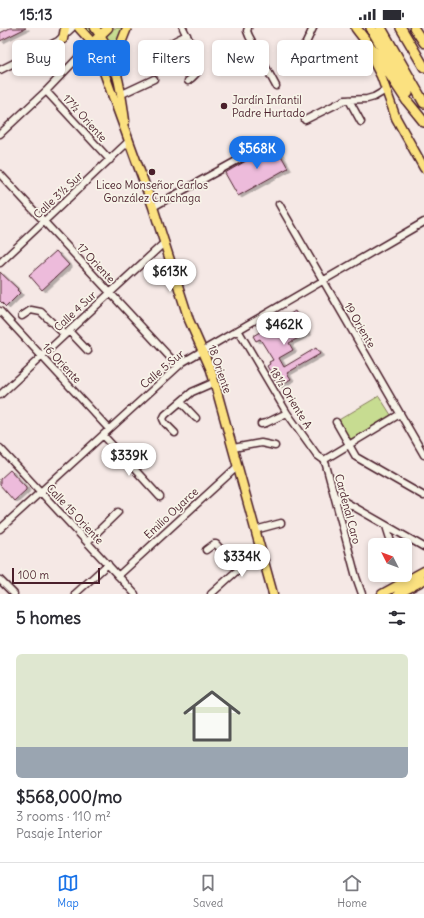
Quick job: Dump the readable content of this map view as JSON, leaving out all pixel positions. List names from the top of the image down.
{
  "streets": {
    "main road": ["18 Oriente"],
    "street": [
      "17½ Oriente",
      "Calle 3½ Sur",
      "17 Oriente",
      "Calle 4 Sur",
      "19 Oriente",
      "16 Oriente",
      "Calle 5 Sur",
      "18½ Oriente A",
      "Cardenal Caro",
      "Emilio Oyarce",
      "Calle 15 Oriente"
    ]
  },
  "crossings": [
    ["17½ Oriente", "Calle 3½ Sur"],
    ["Calle 3½ Sur", "17 Oriente"],
    ["Calle 3½ Sur", "18 Oriente"],
    ["17 Oriente", "Calle 4 Sur"],
    ["17 Oriente", "Calle 5 Sur"],
    ["Calle 4 Sur", "16 Oriente"],
    ["Calle 4 Sur", "18 Oriente"],
    ["19 Oriente", "Calle 5 Sur"],
    ["16 Oriente", "Calle 5 Sur"],
    ["Calle 5 Sur", "18 Oriente"],
    ["Calle 5 Sur", "18½ Oriente A"],
    ["Calle 5 Sur", "Calle 15 Oriente"],
    ["18 Oriente", "Emilio Oyarce"],
    ["18½ Oriente A", "Cardenal Caro"],
    ["Emilio Oyarce", "Calle 15 Oriente"]
  ],
  "places": ["Jardín Infantil Padre Hurtado", "Liceo Monseñor Carlos González Cruchaga"],
  "scale_bar": "100 m",
  "north": "top left",
  "page": {
    "status": "15:13",
    "chip": [
      "Buy",
      "Rent",
      "Filters",
      "New",
      "Apartment"
    ],
    "price": [
      "$568K",
      "$613K",
      "$462K",
      "$339K",
      "$334K"
    ],
    "scale": "100 m",
    "heading": "5 homes",
    "list": [
      {
        "name": "$568,000/mo",
        "note": "3 rooms · 110 m² · Pasaje Interior"
      }
    ],
    "tabs": ["Map", "Saved", "Home"]
  }
}
